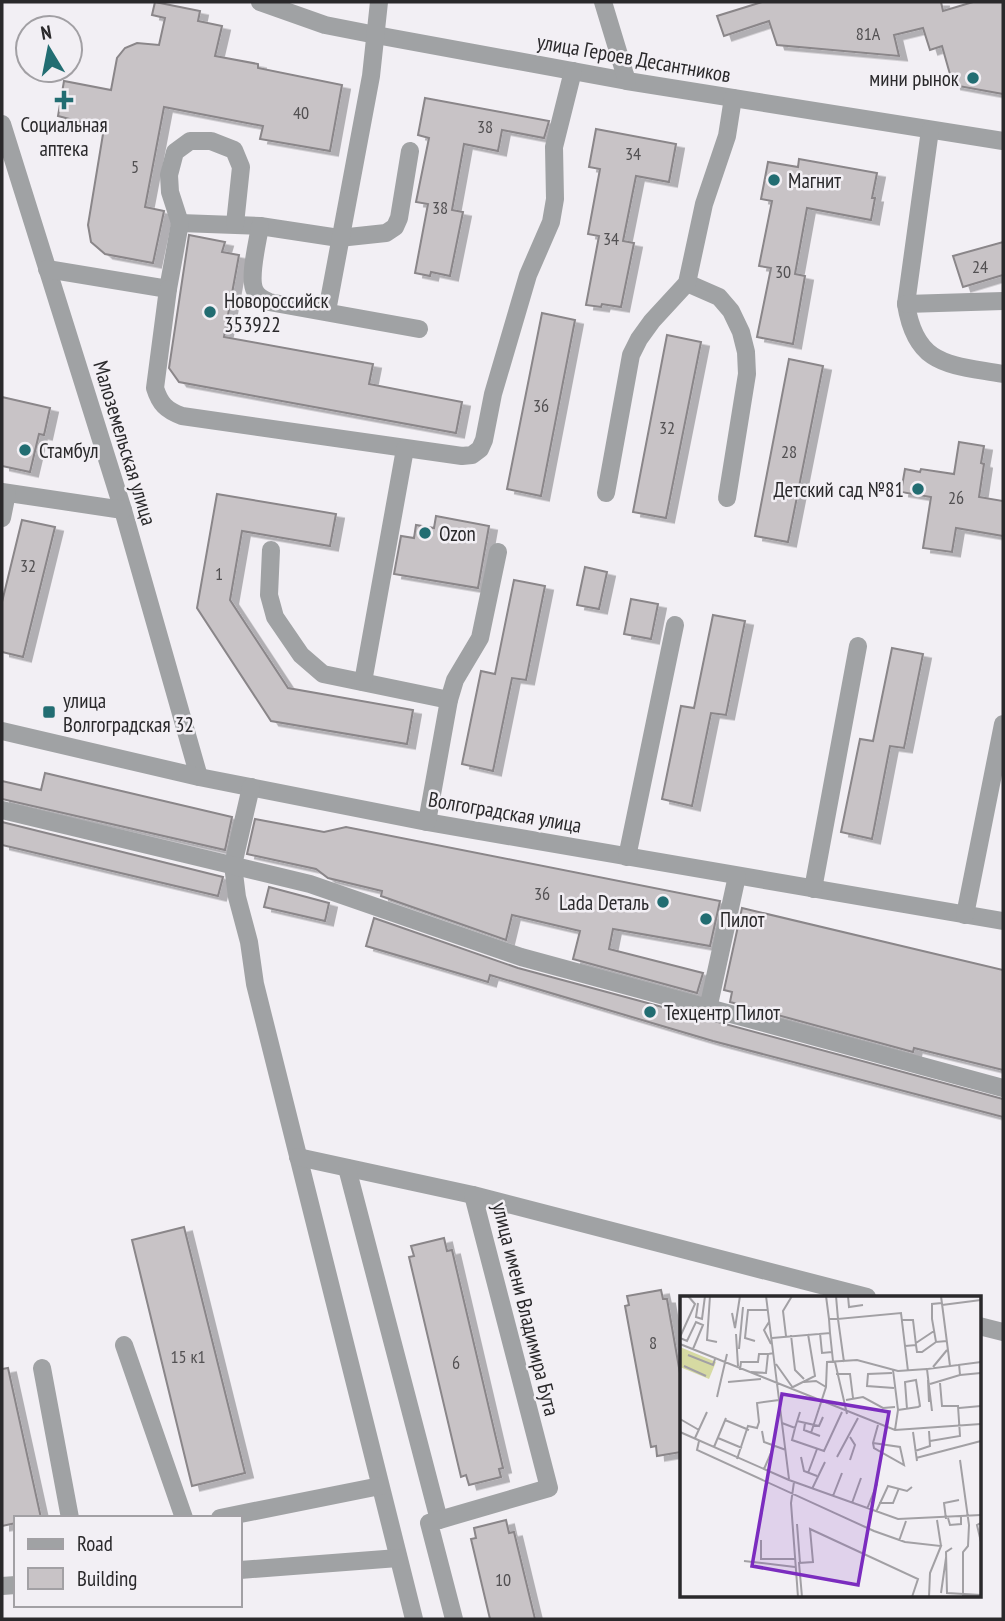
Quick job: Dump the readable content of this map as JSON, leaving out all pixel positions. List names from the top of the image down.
{
  "streets": {
    "street": [
      "улица Героев Десантников",
      "Малоземельская улица",
      "Волгоградская улица",
      "улица имени Владимира Бута"
    ]
  },
  "crossings": [
    ["Малоземельская улица", "Волгоградская улица"]
  ],
  "places": {
    "other": [
      "мини рынок",
      "Магнит",
      "Новороссийск 353922",
      "Стамбул",
      "Детский сад №81",
      "Ozon",
      "Lada Dеталь",
      "Пилот",
      "Техцентр Пилот"
    ],
    "health": ["Социальная аптека"],
    "transit": ["улица Волгоградская 32"]
  },
  "house_numbers": [
    "81А",
    "40",
    "38",
    "34",
    "5",
    "38",
    "34",
    "24",
    "30",
    "36",
    "32",
    "28",
    "26",
    "32",
    "1",
    "36",
    "8",
    "15 к1",
    "6",
    "10"
  ],
  "legend": ["Road", "Building"],
  "north": "top"
}
